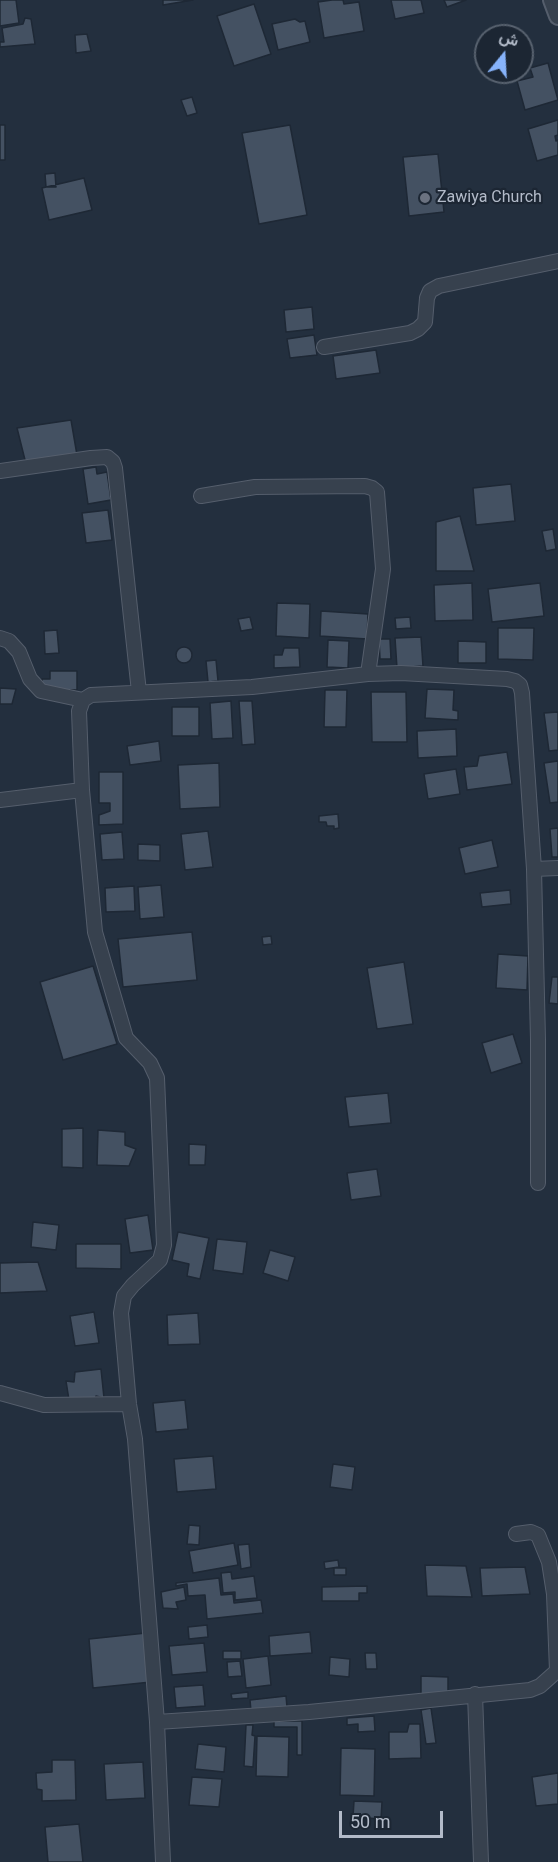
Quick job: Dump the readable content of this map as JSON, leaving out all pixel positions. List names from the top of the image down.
{
  "places": ["Zawiya Church"],
  "scale_bar": "50 m",
  "north": "top"
}
